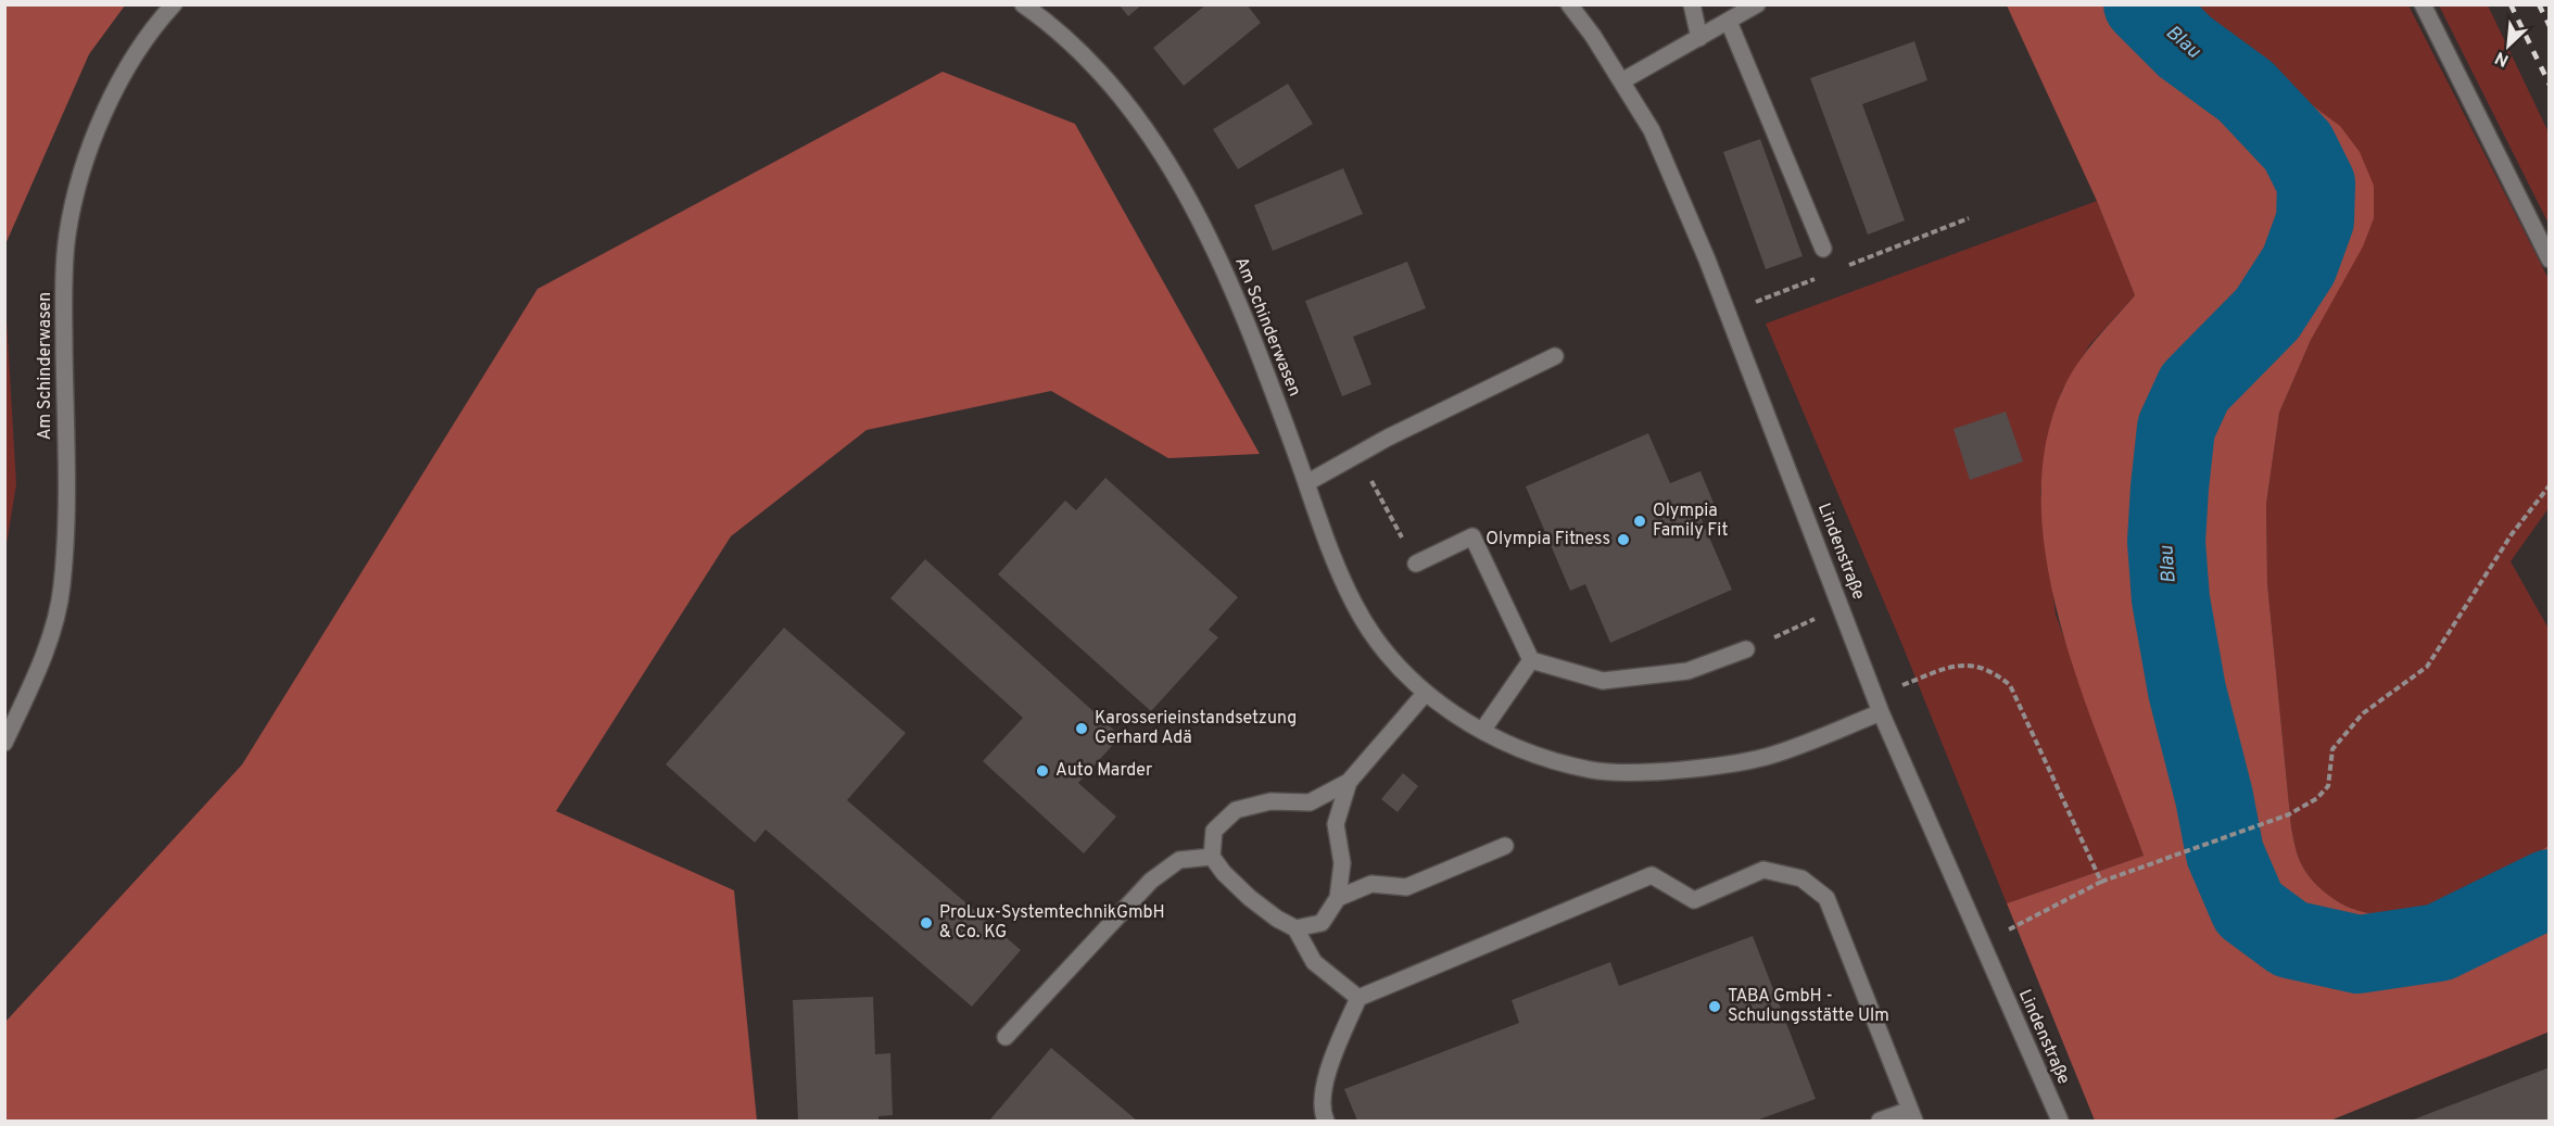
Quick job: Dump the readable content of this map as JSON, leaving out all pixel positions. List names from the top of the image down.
{
  "streets": {
    "street": ["Am Schinderwasen", "Lindenstraße"]
  },
  "crossings": [
    ["Am Schinderwasen", "Lindenstraße"]
  ],
  "water": ["Blau"],
  "places": [
    "Olympia Family Fit",
    "Olympia Fitness",
    "Karosserieinstandsetzung Gerhard Adä",
    "Auto Marder",
    "ProLux-SystemtechnikGmbH & Co. KG",
    "TABA GmbH - Schulungsstätte Ulm"
  ],
  "north": "bottom left"
}
